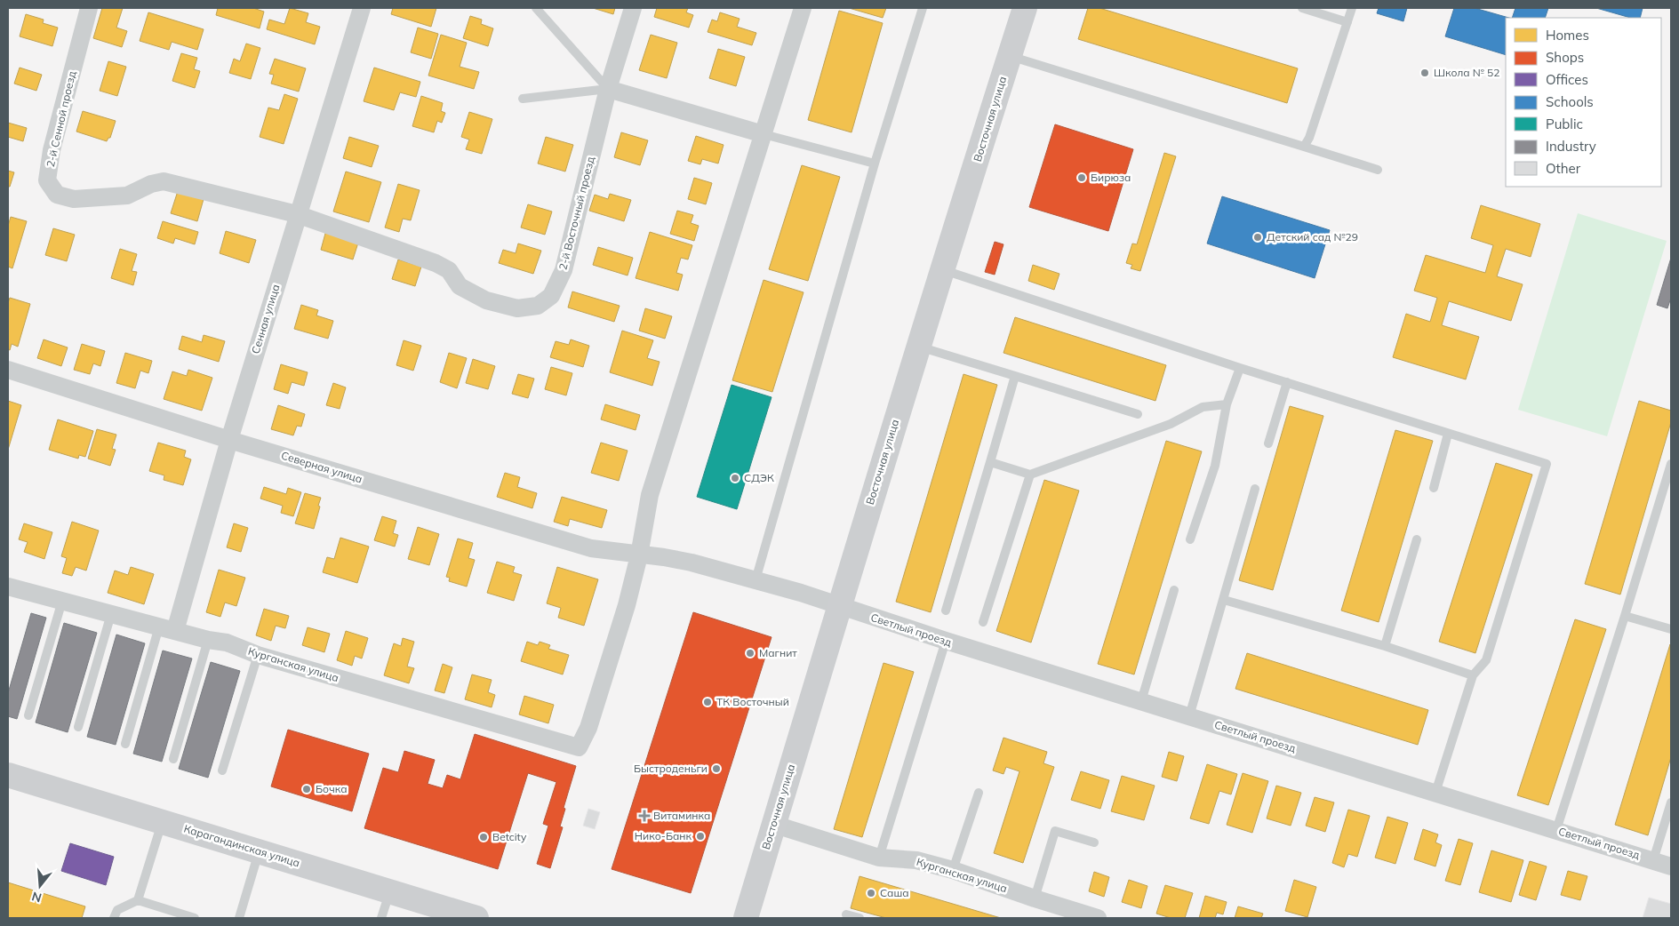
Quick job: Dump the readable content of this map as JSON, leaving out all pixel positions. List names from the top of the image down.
{
  "streets": {
    "main road": ["Восточная улица", "Карагандинская улица"],
    "street": [
      "2-й Сенной проезд",
      "2-й Восточный проезд",
      "Сенная улица",
      "Северная улица",
      "Светлый проезд",
      "Курганская улица"
    ]
  },
  "crossings": [
    ["2-й Сенной проезд", "2-й Восточный проезд"],
    ["2-й Сенной проезд", "Сенная улица"],
    ["Восточная улица", "Светлый проезд"],
    ["Восточная улица", "Курганская улица"],
    ["2-й Восточный проезд", "Сенная улица"],
    ["Сенная улица", "Северная улица"],
    ["Сенная улица", "Курганская улица"],
    ["Северная улица", "Светлый проезд"],
    ["Северная улица", "Курганская улица"]
  ],
  "places": {
    "other": [
      "Школа № 52",
      "Бирюза",
      "Детский сад №29",
      "СДЭК",
      "Магнит",
      "ТК Восточный",
      "Быстроденьги",
      "Бочка",
      "Нико-Банк",
      "Betcity",
      "Саша"
    ],
    "health": ["Витаминка"]
  },
  "legend": [
    "Homes",
    "Shops",
    "Offices",
    "Schools",
    "Public",
    "Industry",
    "Other"
  ],
  "north": "bottom"
}
